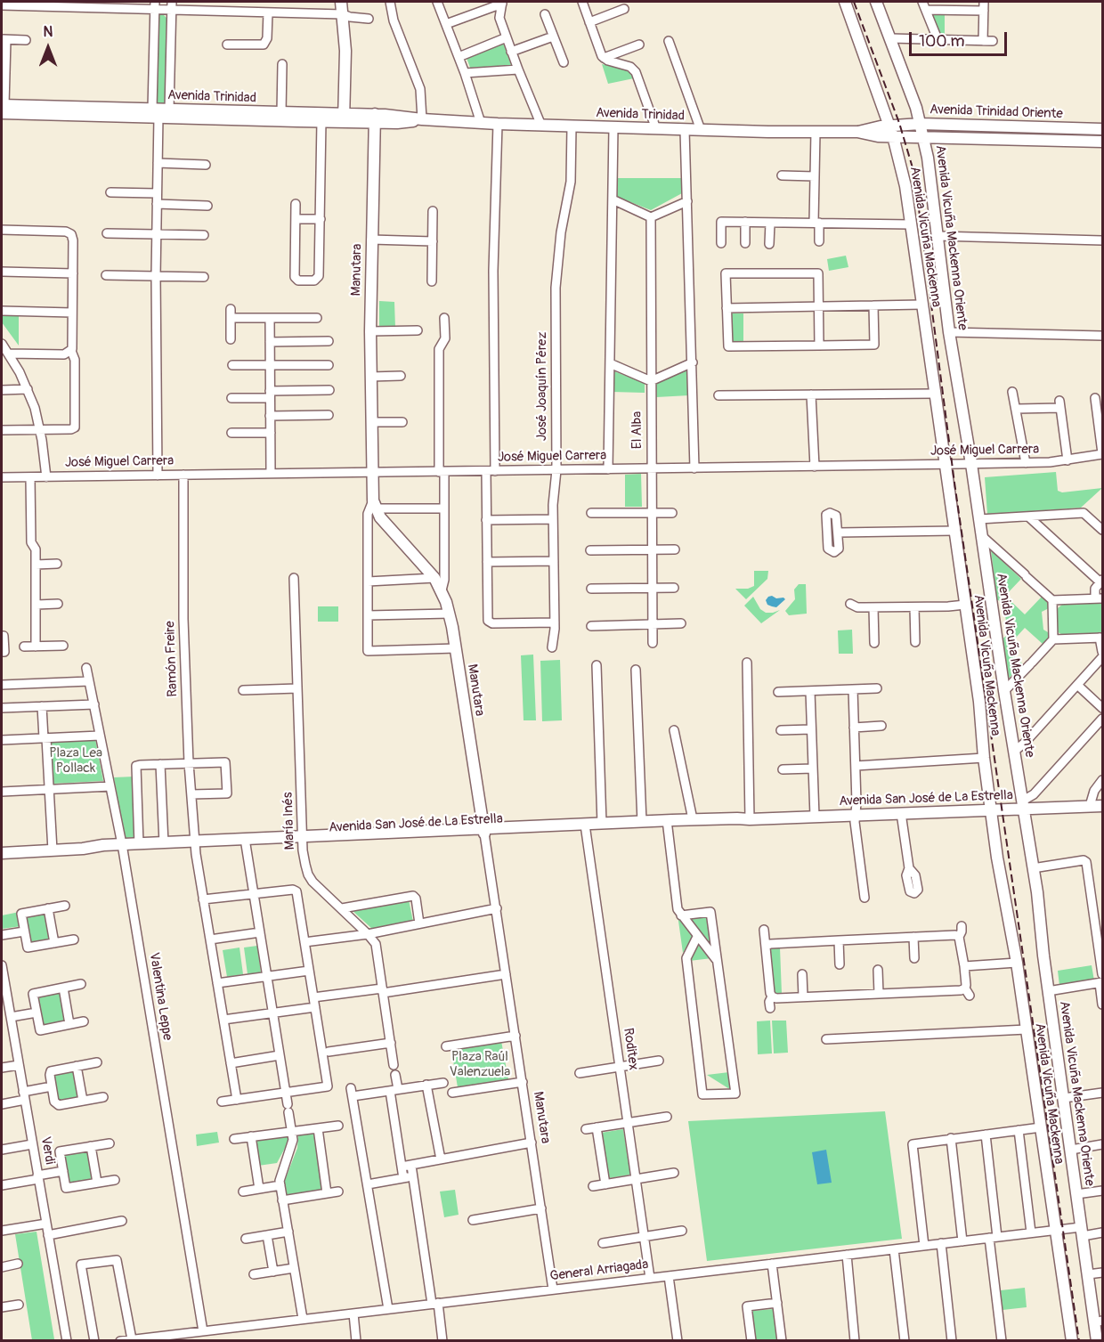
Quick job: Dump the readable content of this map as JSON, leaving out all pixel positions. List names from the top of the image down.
{
  "streets": {
    "main road": [
      "Avenida Trinidad",
      "Avenida Trinidad Oriente",
      "Avenida Vicuña Mackenna",
      "Avenida Vicuña Mackenna Oriente",
      "Manutara",
      "Avenida San José de La Estrella"
    ],
    "street": [
      "José Joaquín Pérez",
      "El Alba",
      "José Miguel Carrera",
      "Ramón Freire",
      "María Inés",
      "Valentina Leppe",
      "Roditex",
      "Verdi",
      "General Arriagada"
    ]
  },
  "crossings": [
    ["Avenida Trinidad", "Avenida Trinidad Oriente"],
    ["Avenida Trinidad", "Avenida Vicuña Mackenna"],
    ["Avenida Trinidad", "Manutara"],
    ["Avenida Trinidad", "José Joaquín Pérez"],
    ["Avenida Trinidad Oriente", "Avenida Vicuña Mackenna"],
    ["Avenida Trinidad Oriente", "Avenida Vicuña Mackenna Oriente"],
    ["Avenida Vicuña Mackenna", "José Miguel Carrera"],
    ["Avenida Vicuña Mackenna", "Avenida San José de La Estrella"],
    ["Avenida Vicuña Mackenna", "General Arriagada"],
    ["Avenida Vicuña Mackenna Oriente", "José Miguel Carrera"],
    ["Avenida Vicuña Mackenna Oriente", "Avenida San José de La Estrella"],
    ["Avenida Vicuña Mackenna Oriente", "General Arriagada"],
    ["Manutara", "José Miguel Carrera"],
    ["Manutara", "Avenida San José de La Estrella"],
    ["Manutara", "General Arriagada"],
    ["José Joaquín Pérez", "José Miguel Carrera"],
    ["El Alba", "José Miguel Carrera"],
    ["José Miguel Carrera", "Ramón Freire"],
    ["Ramón Freire", "Avenida San José de La Estrella"],
    ["Avenida San José de La Estrella", "María Inés"],
    ["Avenida San José de La Estrella", "Valentina Leppe"],
    ["Avenida San José de La Estrella", "Roditex"],
    ["Valentina Leppe", "General Arriagada"],
    ["Roditex", "General Arriagada"]
  ],
  "parks": ["Plaza Lea Pollack", "Plaza Raúl Valenzuela"],
  "scale_bar": "100 m",
  "north": "top"
}
